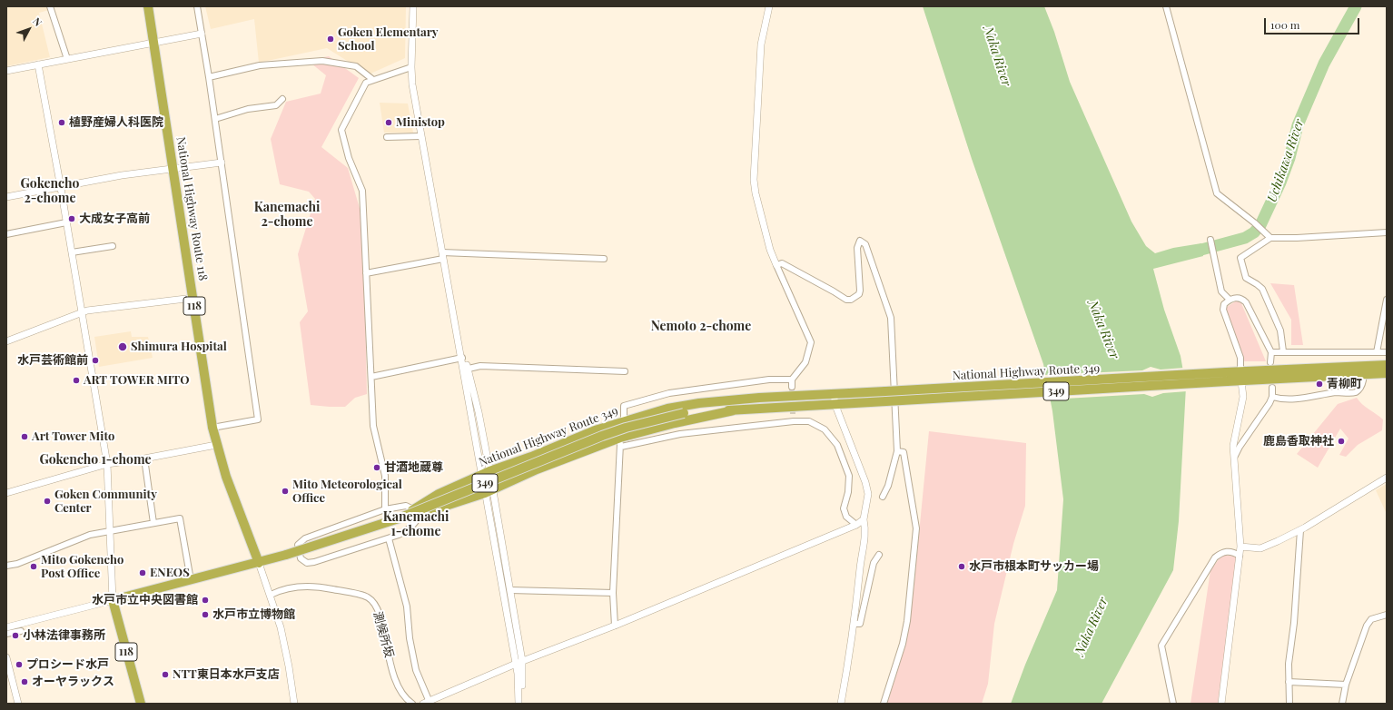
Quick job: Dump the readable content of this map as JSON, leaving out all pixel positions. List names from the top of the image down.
{
  "streets": {
    "highway": [
      "National Highway Route 118",
      "118",
      "National Highway Route 349",
      "349"
    ],
    "street": ["測候所坂"]
  },
  "crossings": [
    ["National Highway Route 118", "National Highway Route 349"]
  ],
  "districts": [
    "Gokencho 2-chome",
    "Kanemachi 2-chome",
    "Nemoto 2-chome",
    "Gokencho 1-chome",
    "Kanemachi 1-chome"
  ],
  "water": ["Naka River", "Uchikawa River"],
  "places": [
    "Goken Elementary School",
    "植野産婦人科医院",
    "Ministop",
    "大成女子高前",
    "Shimura Hospital",
    "水戸芸術館前",
    "ART TOWER MITO",
    "青柳町",
    "Art Tower Mito",
    "鹿島香取神社",
    "甘酒地蔵尊",
    "Mito Meteorological Office",
    "Goken Community Center",
    "Mito Gokencho Post Office",
    "水戸市根本町サッカー場",
    "ENEOS",
    "水戸市立中央図書館",
    "水戸市立博物館",
    "小林法律事務所",
    "プロシード水戸",
    "NTT東日本水戸支店",
    "オーヤラックス"
  ],
  "scale_bar": "100 m",
  "north": "top right"
}
